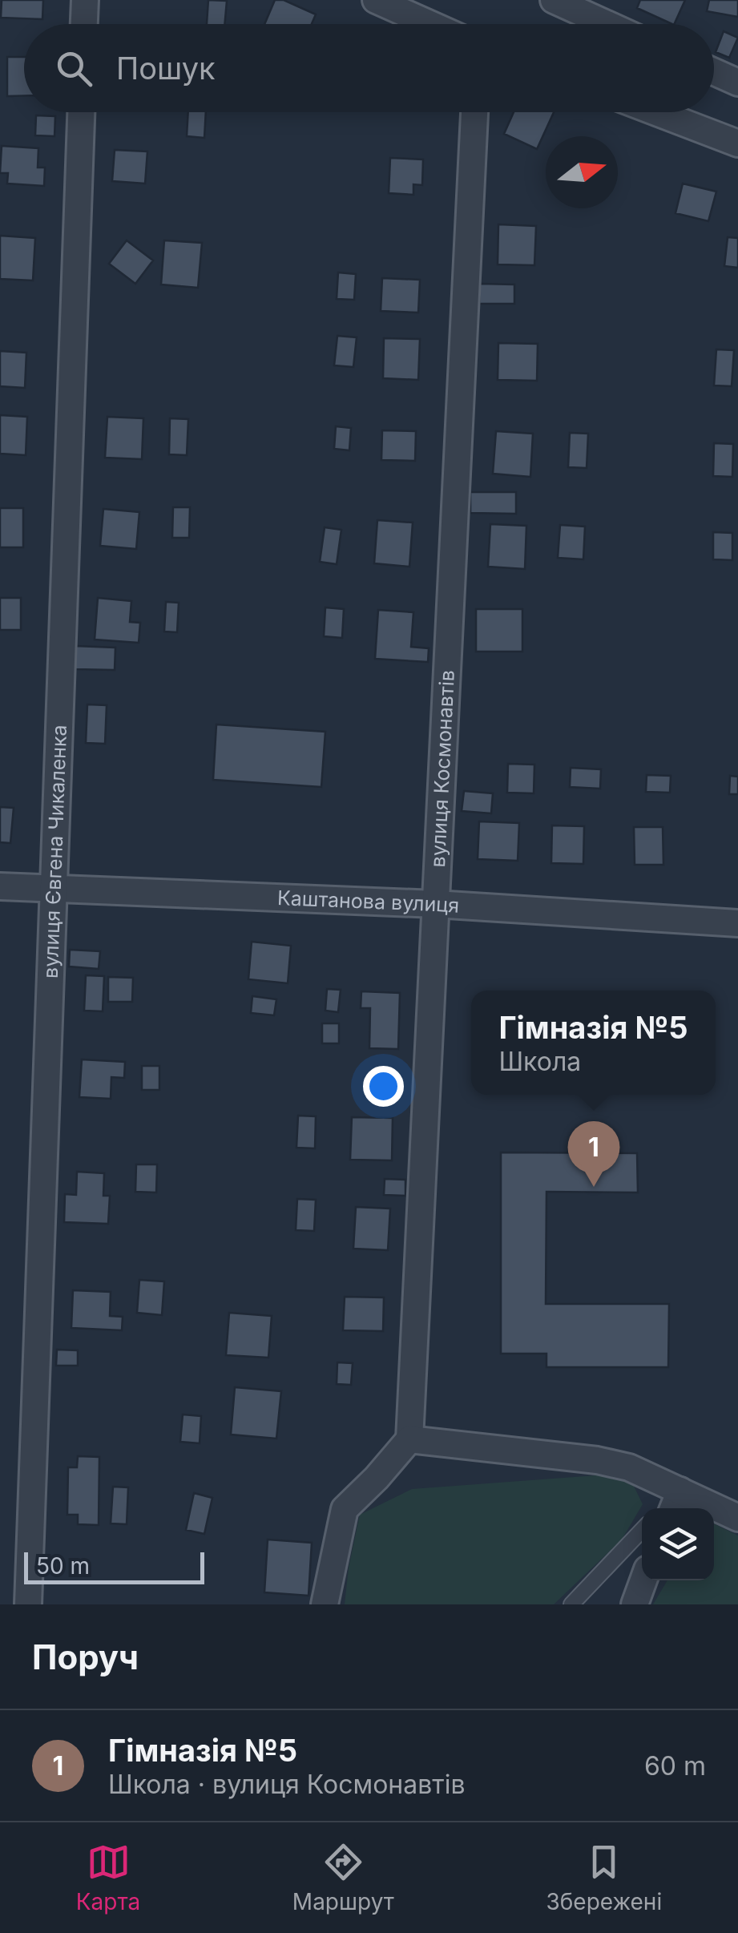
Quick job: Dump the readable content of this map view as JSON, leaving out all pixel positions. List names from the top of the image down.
{
  "streets": {
    "street": ["вулиця Космонавтів", "вулиця Євгена Чикаленка", "Каштанова вулиця"]
  },
  "crossings": [
    ["вулиця Космонавтів", "Каштанова вулиця"],
    ["вулиця Євгена Чикаленка", "Каштанова вулиця"]
  ],
  "scale_bar": "50 m",
  "north": "right",
  "page": {
    "search": "Пошук",
    "popup": ["Гімназія №5", "Школа"],
    "pins": "1",
    "scale": "50 m",
    "heading": "Поруч",
    "list": [
      {
        "mark": "1",
        "name": "Гімназія №5",
        "note": "Школа · вулиця Космонавтів",
        "value": "60 m"
      }
    ],
    "nav": ["Карта", "Маршрут", "Збережені"]
  }
}
